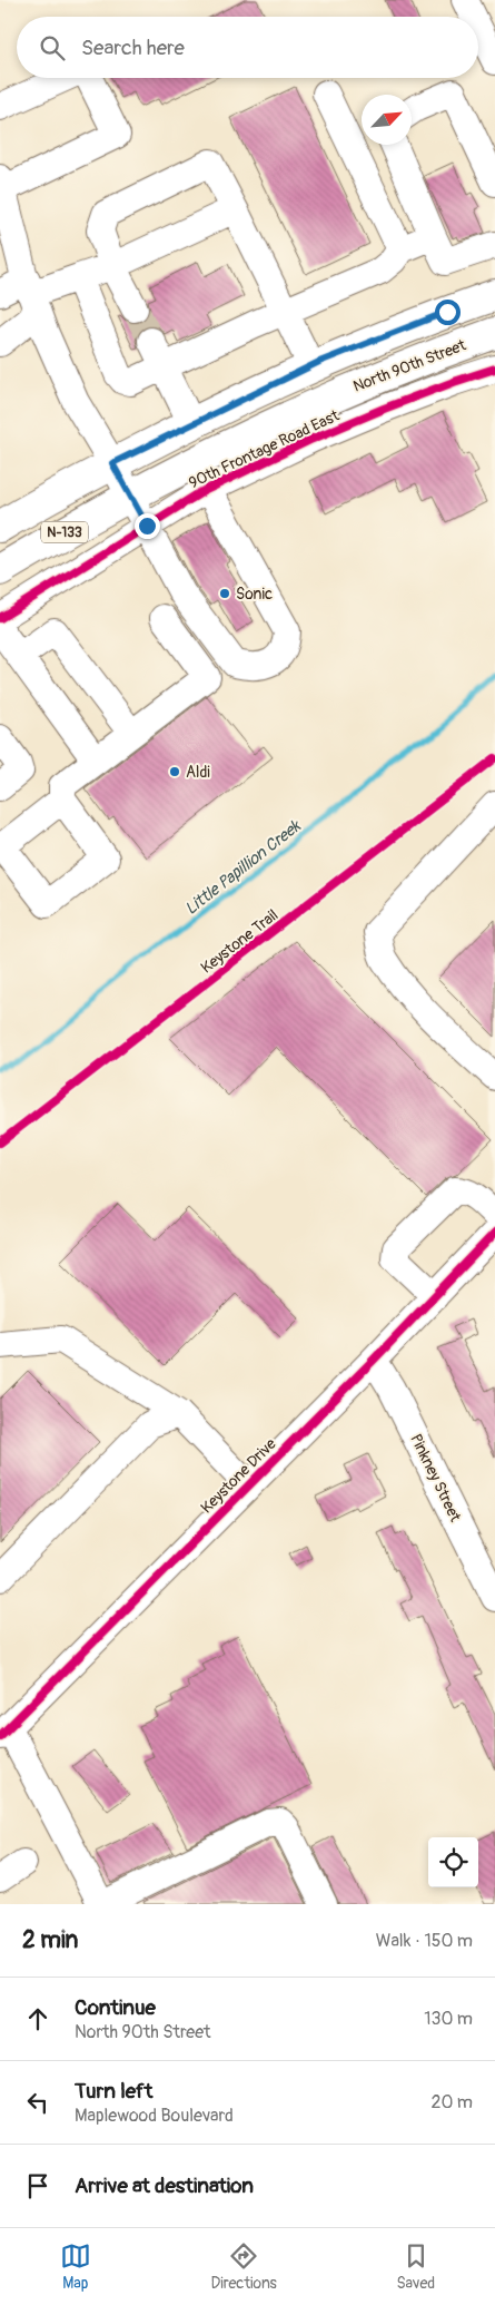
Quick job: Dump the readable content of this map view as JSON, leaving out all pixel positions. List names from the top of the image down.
{
  "streets": {
    "main road": ["North 90th Street", "N-133"],
    "street": ["90th Frontage Road East", "Keystone Drive", "Pinkney Street"],
    "cycle path": ["Keystone Trail"]
  },
  "crossings": [
    ["Keystone Drive", "Pinkney Street"]
  ],
  "water": ["Little Papillion Creek"],
  "places": ["Sonic", "Aldi"],
  "north": "top right",
  "page": {
    "search": "Search here",
    "heading": ["2 min", "Walk · 150 m"],
    "list": [
      ["Continue", "North 90th Street", "130 m"],
      ["Turn left", "Maplewood Boulevard", "20 m"],
      "Arrive at destination"
    ],
    "nav": ["Map", "Directions", "Saved"]
  }
}
